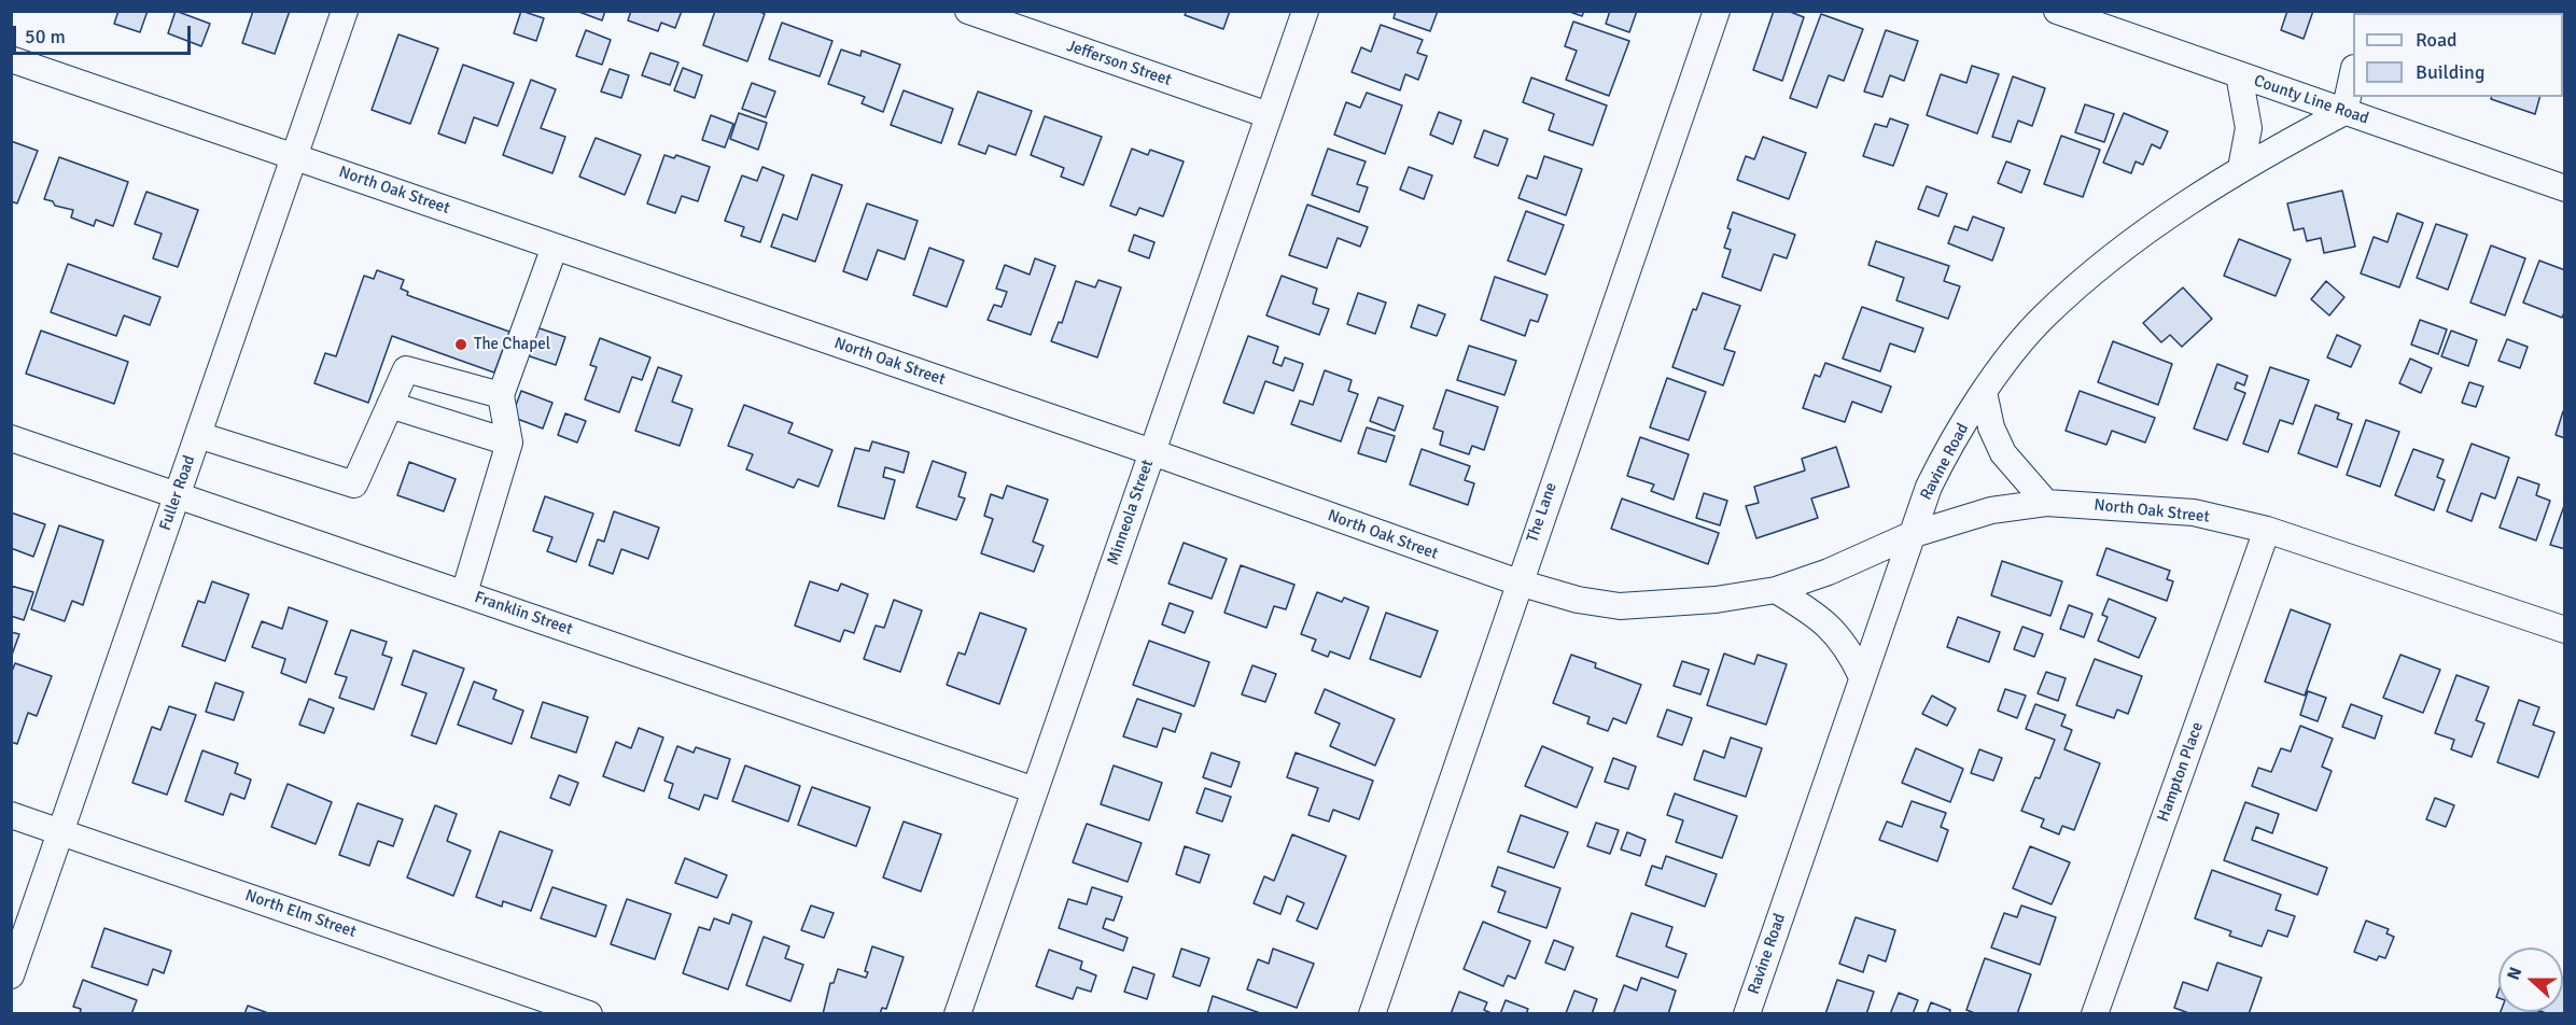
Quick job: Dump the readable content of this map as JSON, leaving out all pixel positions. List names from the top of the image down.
{
  "streets": {
    "street": [
      "Jefferson Street",
      "County Line Road",
      "North Oak Street",
      "Ravine Road",
      "Fuller Road",
      "Minneola Street",
      "The Lane",
      "Franklin Street",
      "Hampton Place",
      "North Elm Street"
    ]
  },
  "crossings": [
    ["Jefferson Street", "Minneola Street"],
    ["County Line Road", "Ravine Road"],
    ["North Oak Street", "Ravine Road"],
    ["North Oak Street", "Fuller Road"],
    ["North Oak Street", "Minneola Street"],
    ["North Oak Street", "The Lane"],
    ["North Oak Street", "Hampton Place"],
    ["Fuller Road", "Franklin Street"],
    ["Fuller Road", "North Elm Street"],
    ["Minneola Street", "Franklin Street"]
  ],
  "places": ["The Chapel"],
  "legend": ["Road", "Building"],
  "scale_bar": "50 m",
  "north": "left"
}
